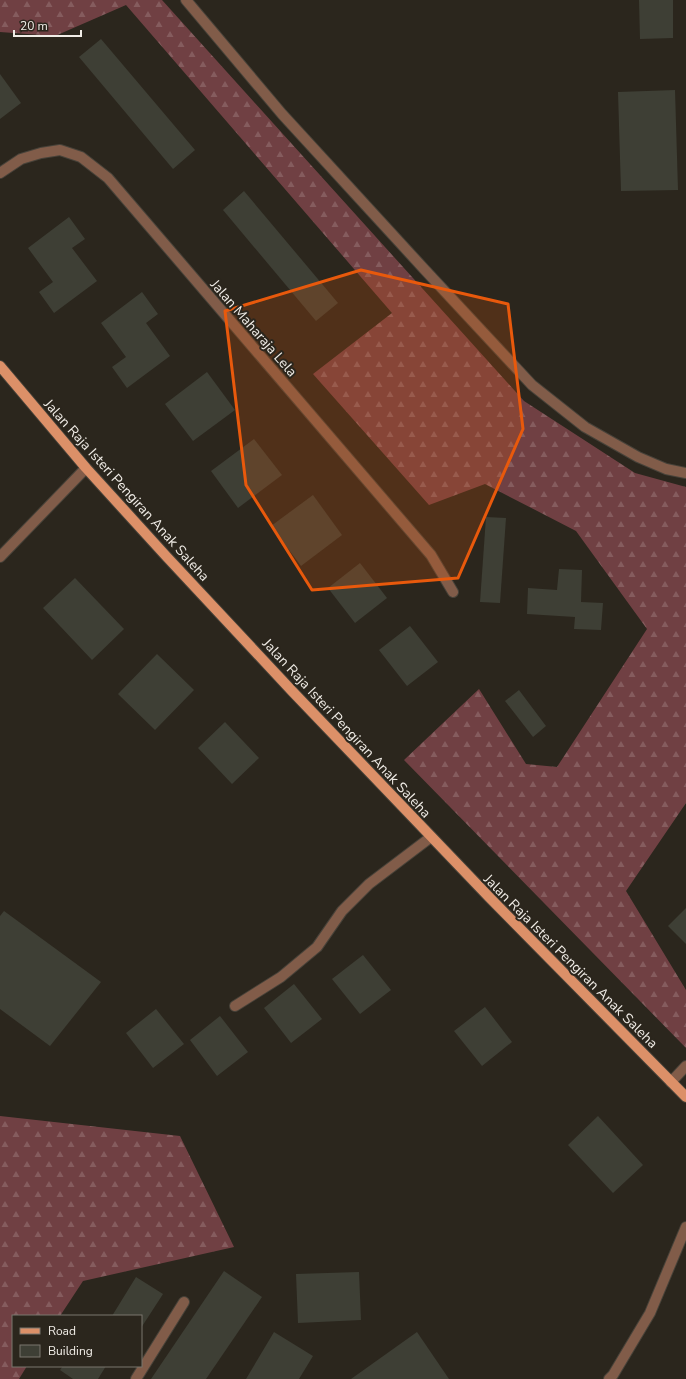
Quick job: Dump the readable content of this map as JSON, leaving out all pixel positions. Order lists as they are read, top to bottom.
{
  "streets": {
    "main road": ["Jalan Raja Isteri Pengiran Anak Saleha"],
    "street": ["Jalan Maharaja Lela"]
  },
  "legend": ["Road", "Building"],
  "scale_bar": "20 m"
}
